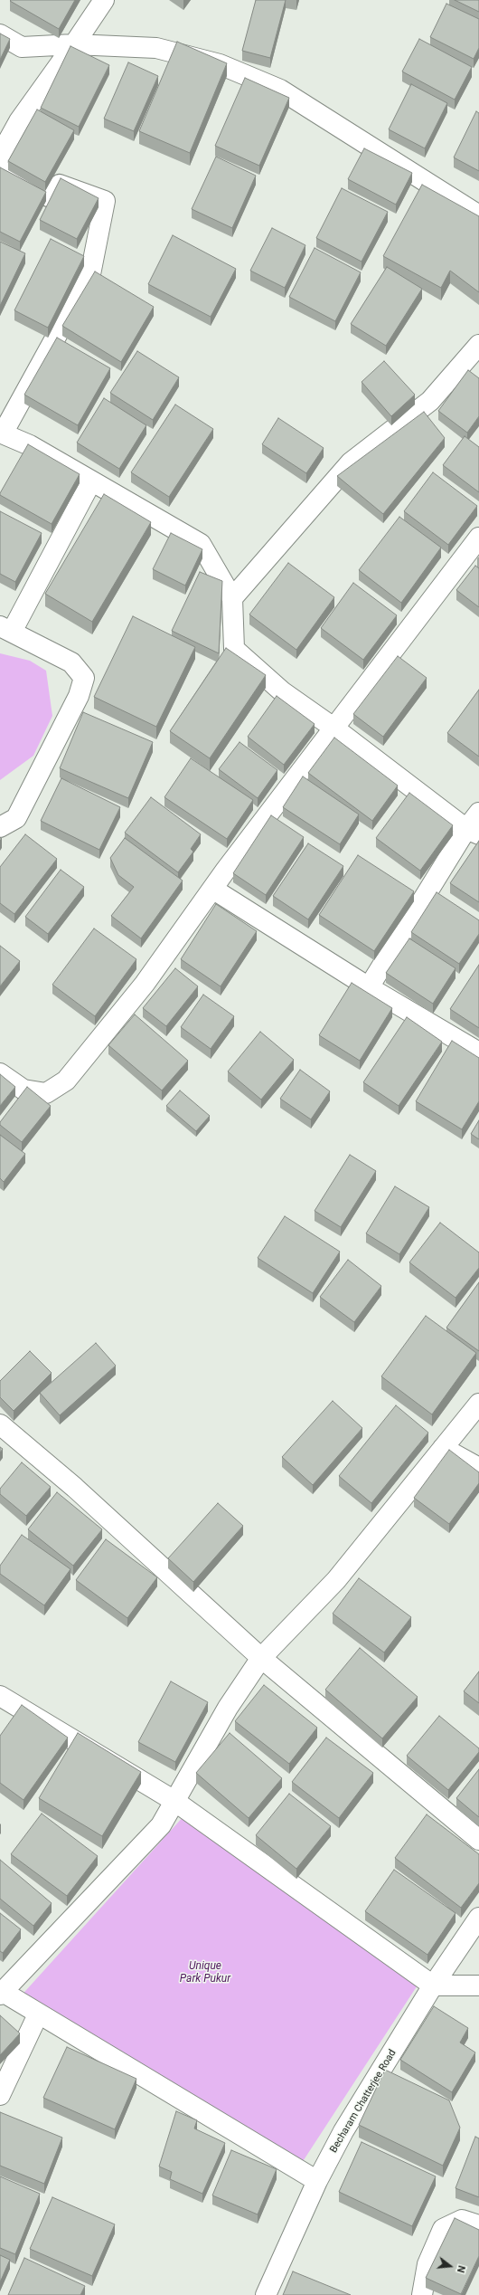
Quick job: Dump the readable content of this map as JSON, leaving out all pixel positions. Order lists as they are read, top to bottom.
{
  "streets": {
    "street": ["Becharam Chatterjee Road"]
  },
  "water": ["Unique Park Pukur"],
  "north": "right"
}
